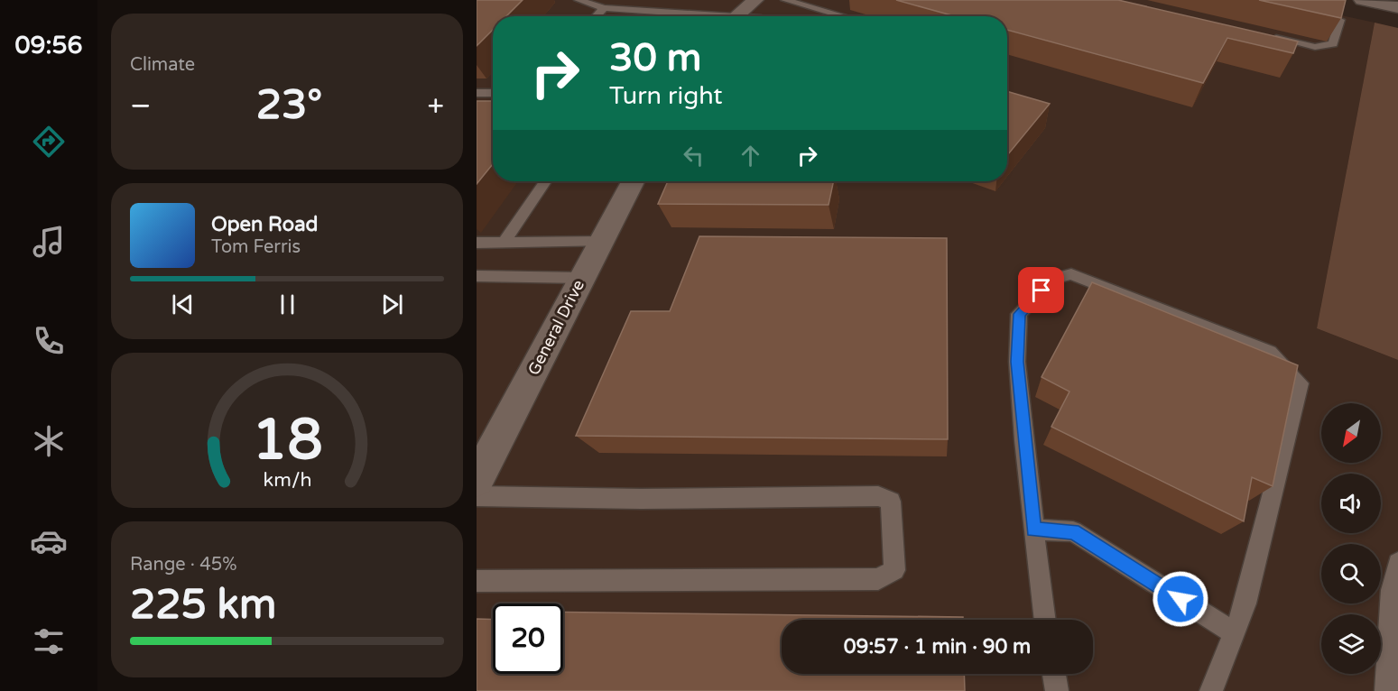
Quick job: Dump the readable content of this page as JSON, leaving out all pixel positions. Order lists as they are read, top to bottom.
{
  "streets": {
    "street": ["General Drive"]
  },
  "north": "bottom left",
  "page": {
    "tabs": "09:56",
    "tile": [
      "Climate",
      ["Range · 45%", "225 km"]
    ],
    "turn": ["30 m", "Turn right"],
    "heat": ["−", "23°", "+"],
    "song": ["Open Road", "Tom Ferris"],
    "limit": "20",
    "trip": "09:57 · 1 min · 90 m",
    "gauge": ["18", "km/h"]
  }
}
